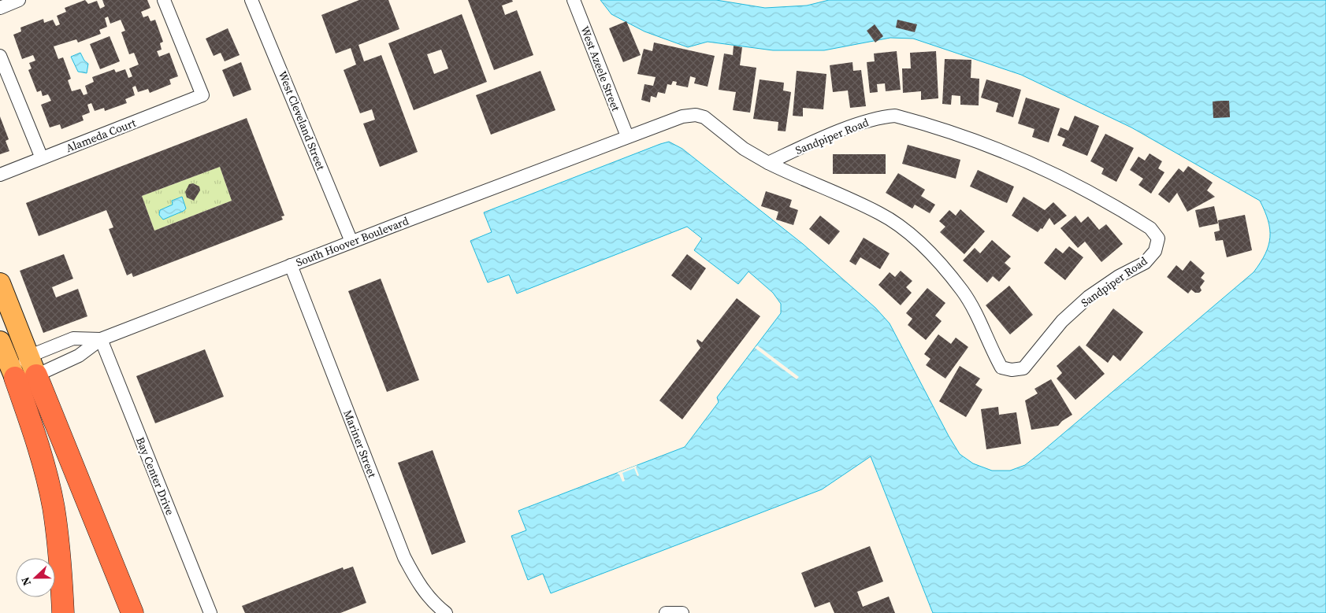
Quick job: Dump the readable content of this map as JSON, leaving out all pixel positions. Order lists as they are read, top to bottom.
{
  "streets": {
    "street": [
      "West Azeele Street",
      "West Cleveland Street",
      "Alameda Court",
      "Sandpiper Road",
      "South Hoover Boulevard",
      "Mariner Street",
      "Bay Center Drive"
    ]
  },
  "crossings": [
    ["West Azeele Street", "South Hoover Boulevard"],
    ["West Cleveland Street", "South Hoover Boulevard"],
    ["Sandpiper Road", "South Hoover Boulevard"],
    ["South Hoover Boulevard", "Mariner Street"],
    ["South Hoover Boulevard", "Bay Center Drive"]
  ],
  "north": "left"
}
